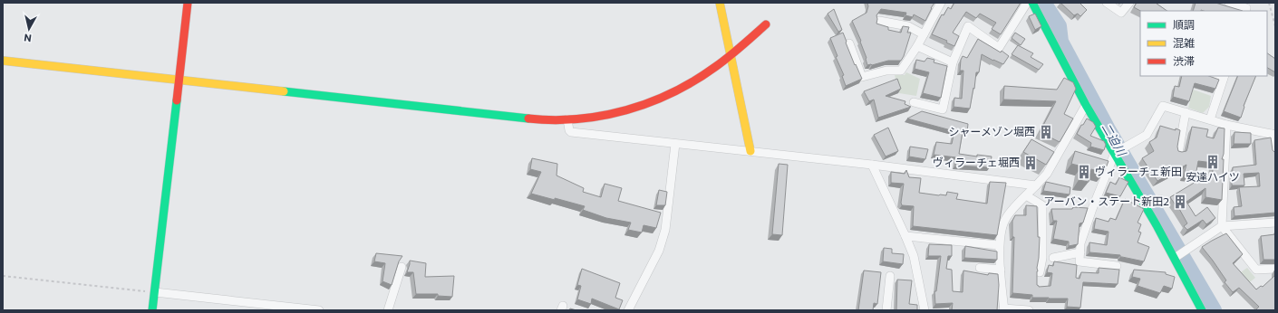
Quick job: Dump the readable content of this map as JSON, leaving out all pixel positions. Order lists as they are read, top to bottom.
{
  "water": ["二迫川"],
  "places": {
    "building": [
      "シャーメゾン堀西",
      "安達ハイツ",
      "ヴィラーチェ堀西",
      "ヴィラーチェ新田",
      "アーバン・ステート新田2"
    ]
  },
  "legend": ["順調", "混雑", "渋滞"],
  "north": "bottom"
}
